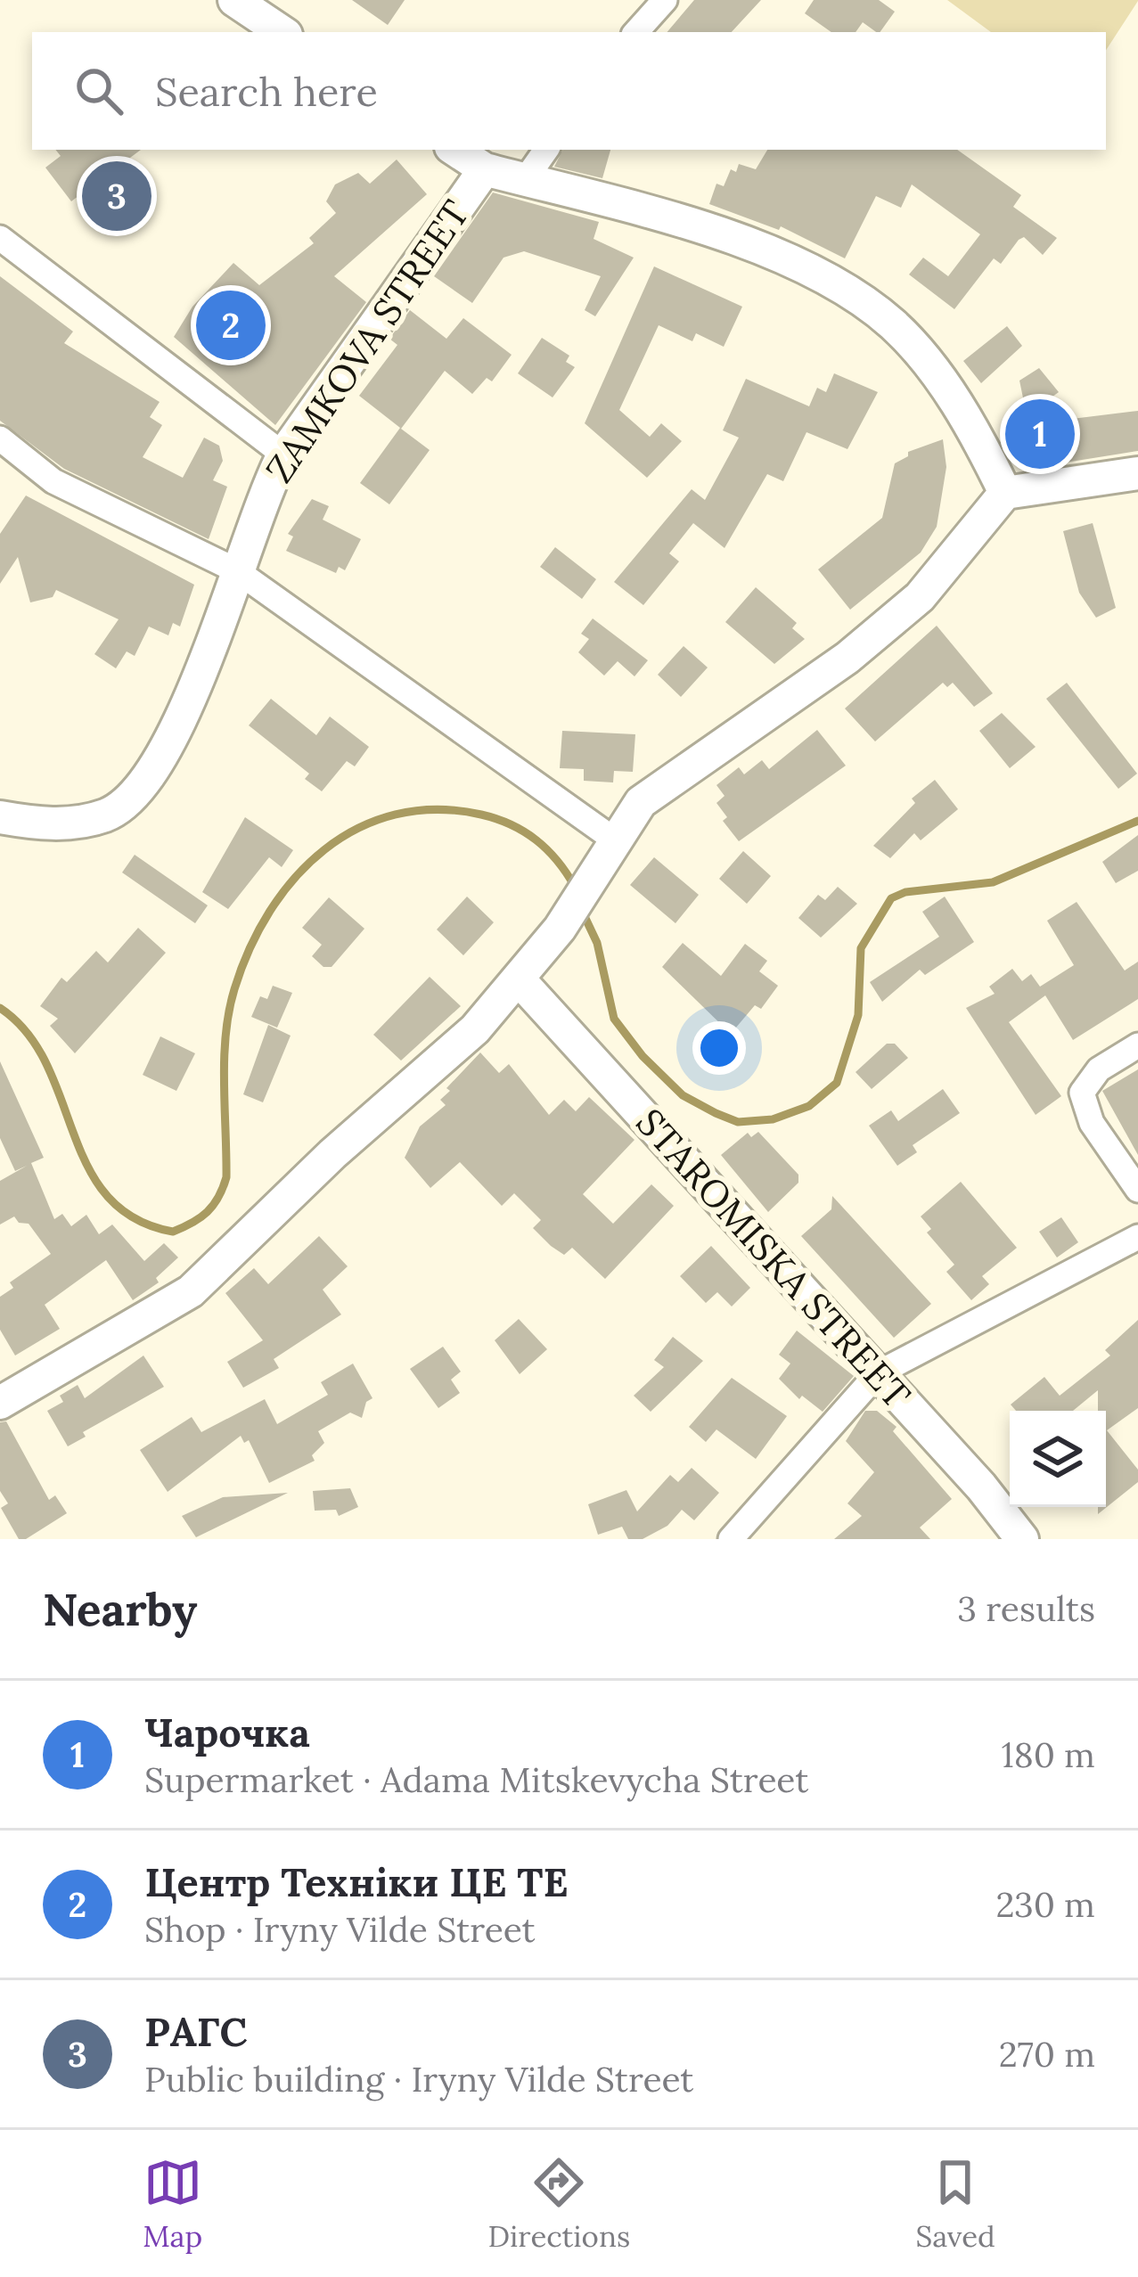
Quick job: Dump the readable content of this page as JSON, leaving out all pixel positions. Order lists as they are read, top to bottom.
{
  "streets": {
    "street": ["ZAMKOVA STREET", "STAROMISKA STREET"]
  },
  "page": {
    "search": "Search here",
    "pins": ["3", "2", "1"],
    "heading": ["Nearby", "3 results"],
    "list": [
      {
        "mark": "1",
        "name": "Чарочка",
        "note": "Supermarket · Adama Mitskevycha Street",
        "value": "180 m"
      },
      {
        "mark": "2",
        "name": "Центр Техніки ЦЕ ТЕ",
        "note": "Shop · Iryny Vilde Street",
        "value": "230 m"
      },
      {
        "mark": "3",
        "name": "РАГС",
        "note": "Public building · Iryny Vilde Street",
        "value": "270 m"
      }
    ],
    "nav": ["Map", "Directions", "Saved"]
  }
}
